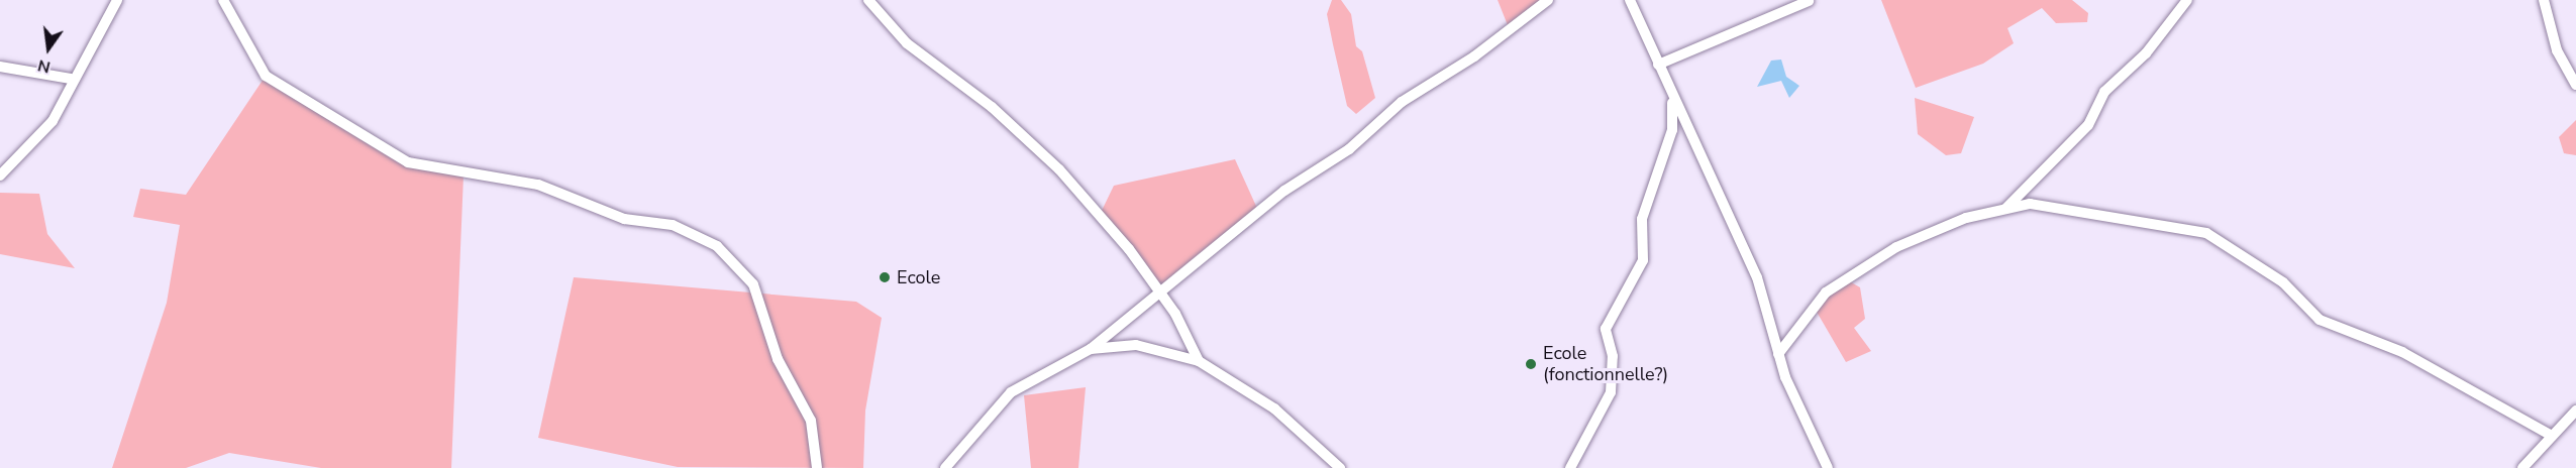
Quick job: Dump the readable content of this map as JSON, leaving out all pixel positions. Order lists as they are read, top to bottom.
{
  "places": ["Ecole", "Ecole (fonctionnelle?)"],
  "north": "bottom"
}
